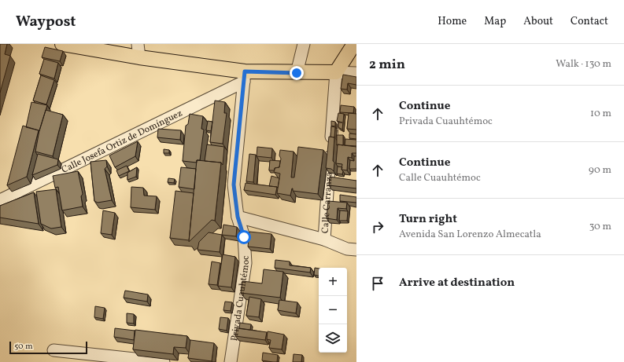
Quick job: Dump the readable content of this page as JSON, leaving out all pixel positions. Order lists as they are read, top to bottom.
{
  "streets": {
    "street": ["Calle Josefa Ortiz de Domínguez", "Calle Carranza", "Privada Cuauhtémoc"]
  },
  "crossings": [
    ["Calle Josefa Ortiz de Domínguez", "Privada Cuauhtémoc"],
    ["Calle Carranza", "Privada Cuauhtémoc"]
  ],
  "scale_bar": "50 m",
  "page": {
    "header": "Waypost",
    "nav": [
      "Home",
      "Map",
      "About",
      "Contact"
    ],
    "heading": ["2 min", "Walk · 130 m"],
    "list": [
      ["Continue", "Privada Cuauhtémoc", "10 m"],
      ["Continue", "Calle Cuauhtémoc", "90 m"],
      ["Turn right", "Avenida San Lorenzo Almecatla", "30 m"],
      "Arrive at destination"
    ],
    "map_buttons": ["+", "−"],
    "scale": "50 m"
  }
}
